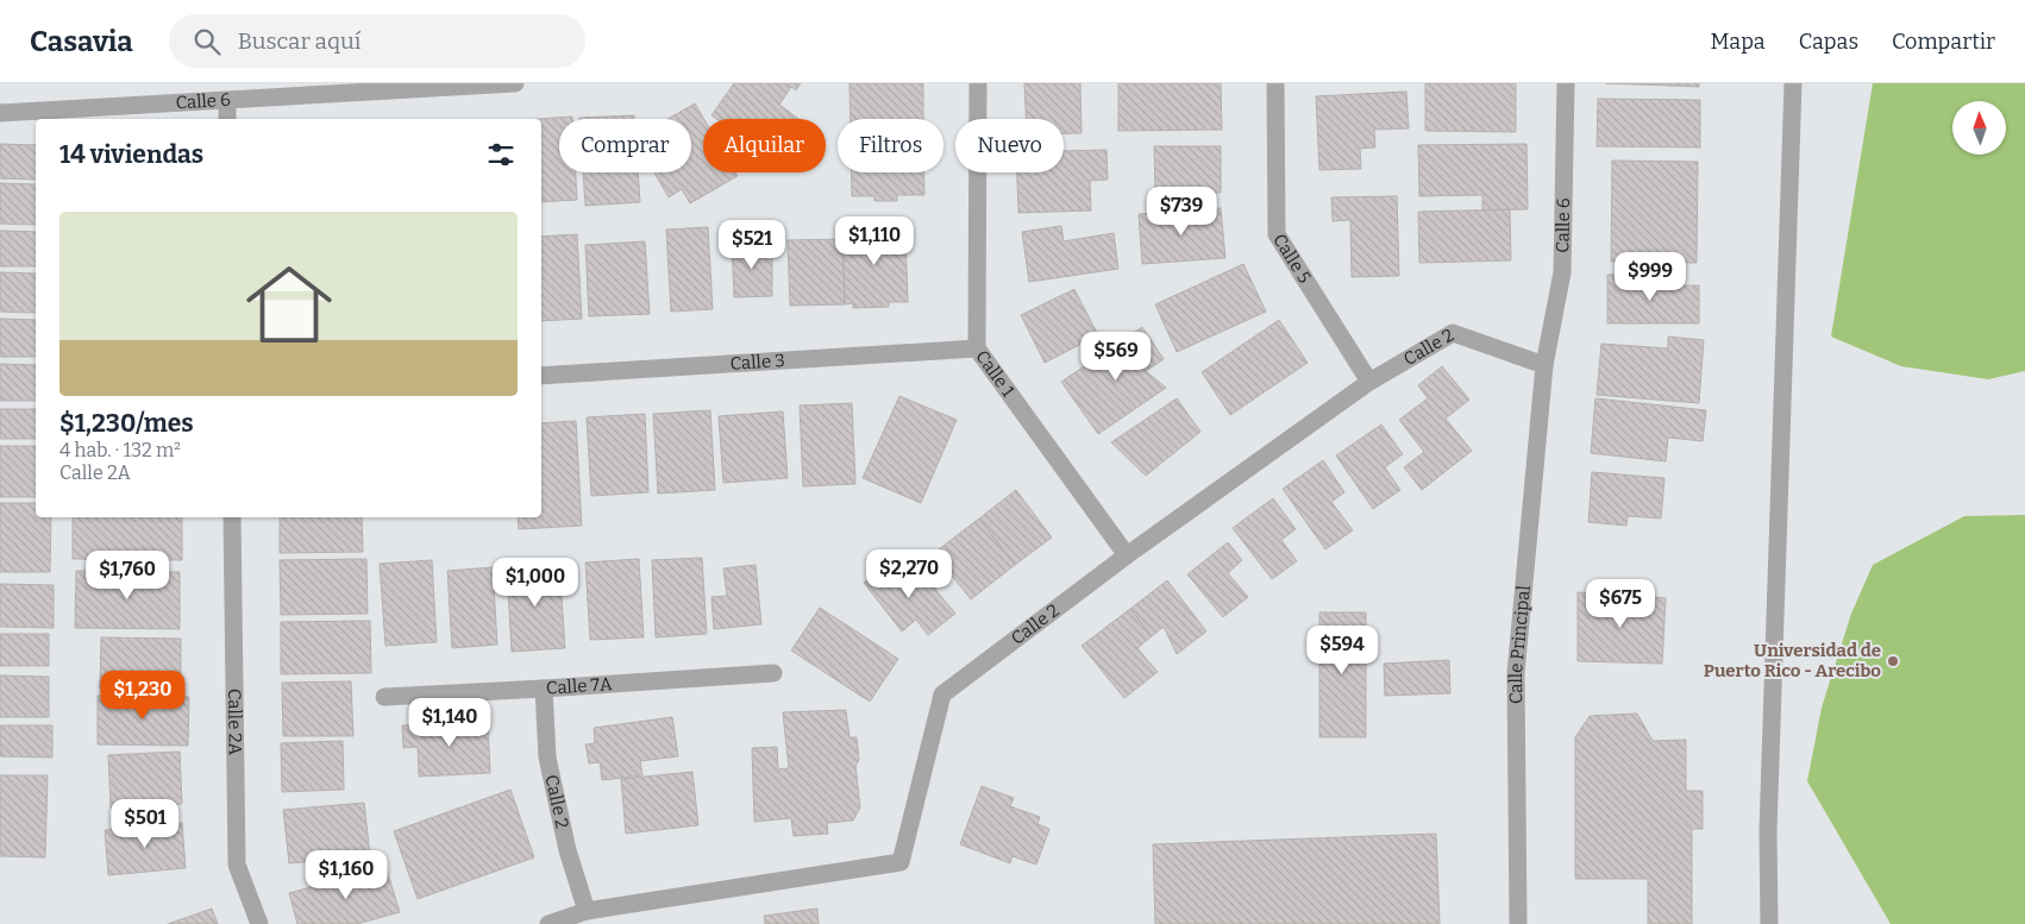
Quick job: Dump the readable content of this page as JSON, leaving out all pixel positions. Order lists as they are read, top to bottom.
{
  "streets": {
    "street": [
      "Calle 6",
      "Calle 5",
      "Calle 2",
      "Calle 3",
      "Calle 1",
      "Calle Principal",
      "Calle 7A",
      "Calle 2A"
    ]
  },
  "crossings": [
    ["Calle 6", "Calle 2"],
    ["Calle 6", "Calle Principal"],
    ["Calle 5", "Calle 2"],
    ["Calle 2", "Calle 1"],
    ["Calle 2", "Calle Principal"],
    ["Calle 2", "Calle 7A"],
    ["Calle 3", "Calle 1"]
  ],
  "places": ["Universidad de Puerto Rico - Arecibo"],
  "north": "top",
  "page": {
    "header": "Casavia",
    "search": "Buscar aquí",
    "nav": ["Mapa", "Capas", "Compartir"],
    "chip": [
      "Comprar",
      "Alquilar",
      "Filtros",
      "Nuevo"
    ],
    "heading": "14 viviendas",
    "price": [
      "$739",
      "$1,110",
      "$521",
      "$999",
      "$569",
      "$2,270",
      "$1,760",
      "$1,000",
      "$675",
      "$594",
      "$1,230",
      "$1,140",
      "$501",
      "$1,160"
    ],
    "list": [
      {
        "name": "$1,230/mes",
        "note": "4 hab. · 132 m² · Calle 2A"
      }
    ]
  }
}
